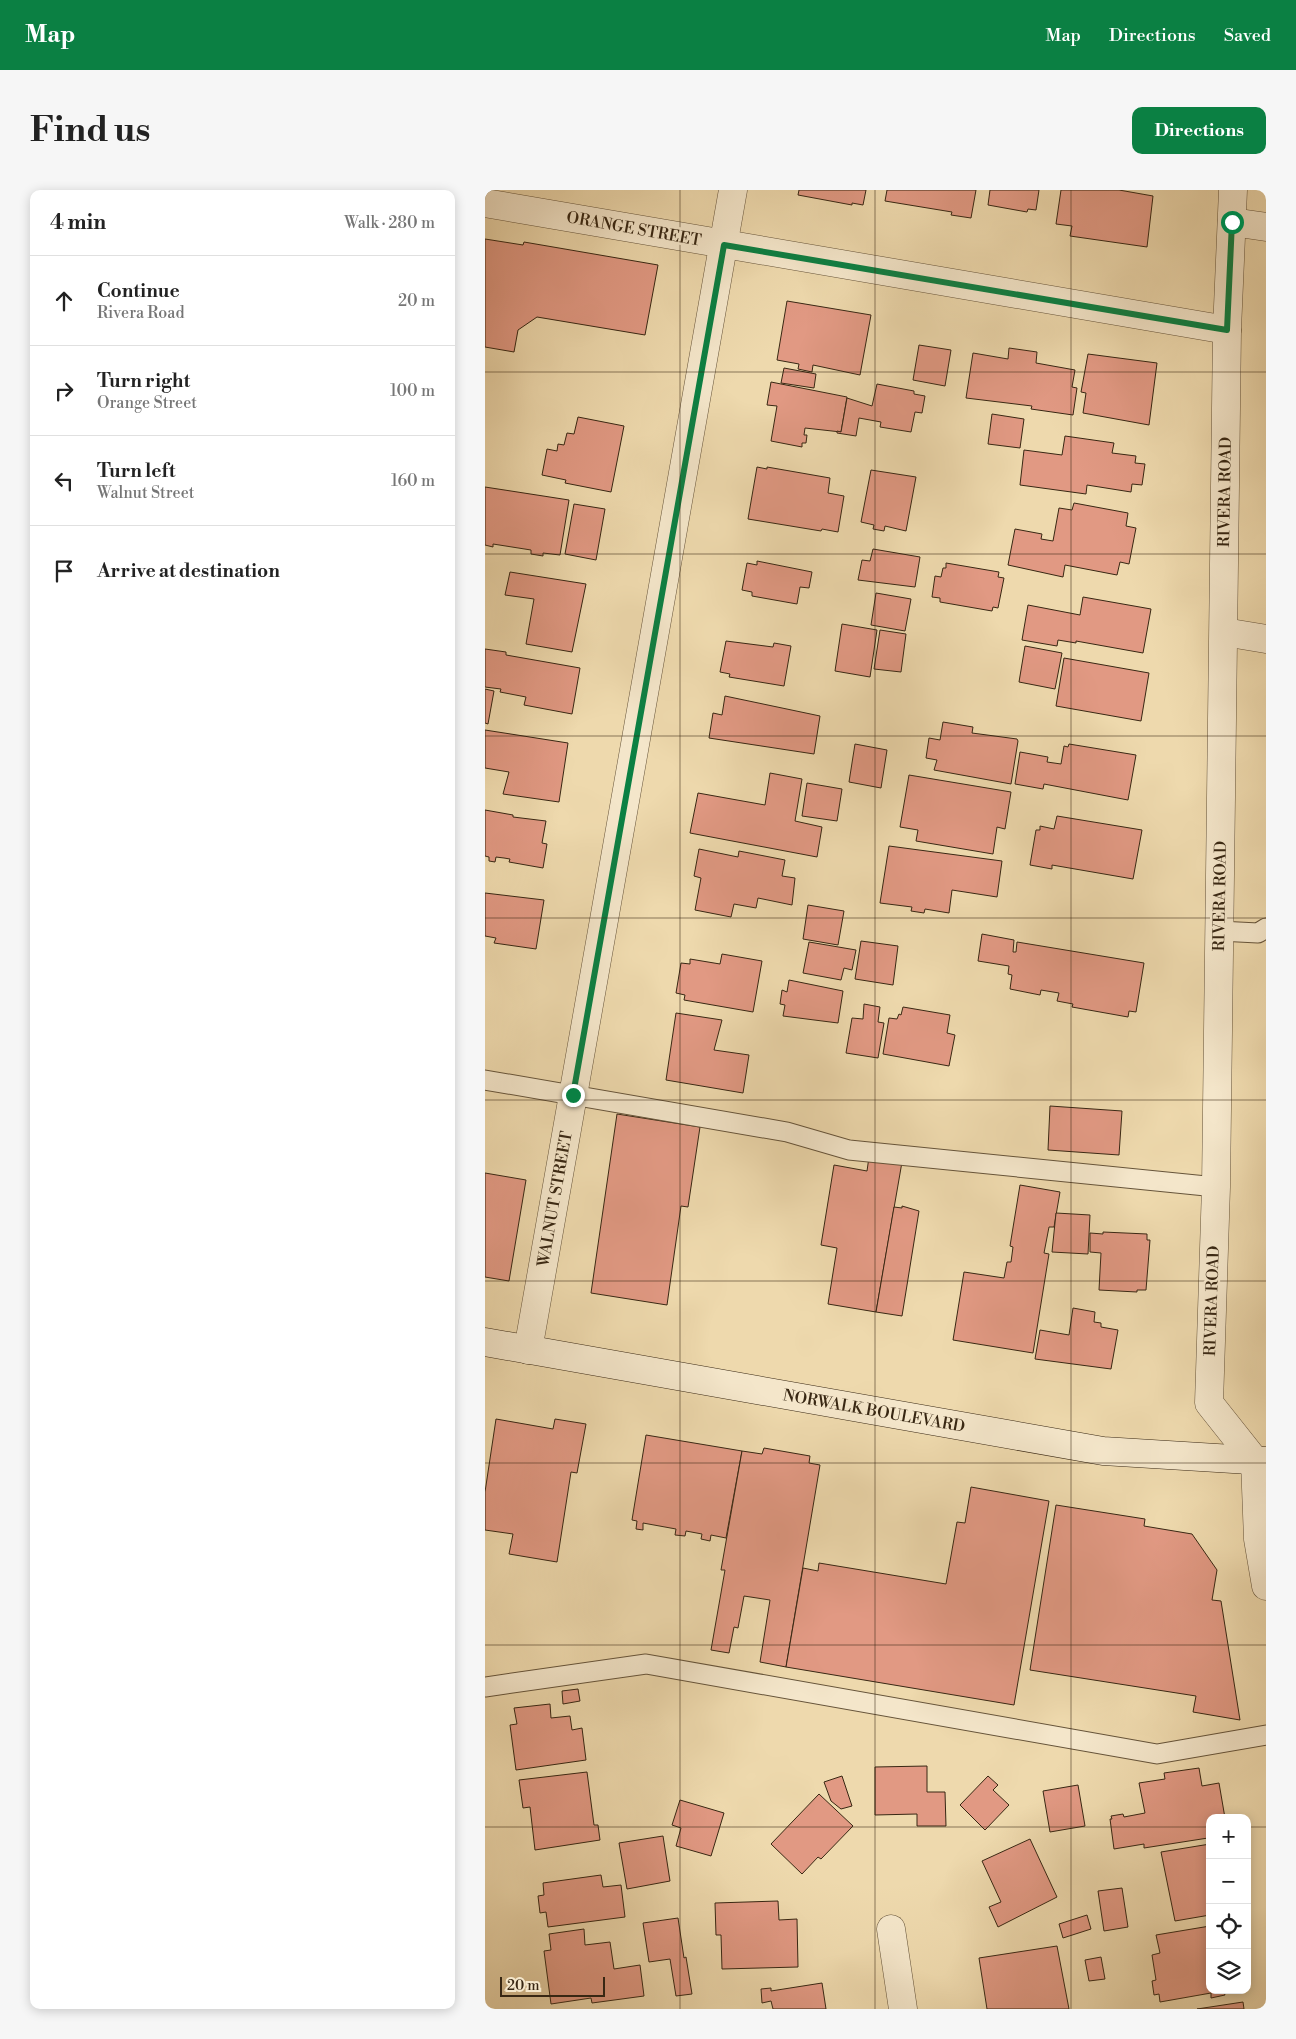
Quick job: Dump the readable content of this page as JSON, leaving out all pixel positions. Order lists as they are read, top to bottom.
{
  "streets": {
    "street": [
      "ORANGE STREET",
      "RIVERA ROAD",
      "WALNUT STREET",
      "NORWALK BOULEVARD"
    ]
  },
  "crossings": [
    ["ORANGE STREET", "RIVERA ROAD"],
    ["ORANGE STREET", "WALNUT STREET"],
    ["RIVERA ROAD", "NORWALK BOULEVARD"],
    ["WALNUT STREET", "NORWALK BOULEVARD"]
  ],
  "scale_bar": "20 m",
  "page": {
    "header": "Map",
    "nav": ["Map", "Directions", "Saved"],
    "buttons": "Directions",
    "title": "Find us",
    "heading": ["4 min", "Walk · 280 m"],
    "list": [
      ["Continue", "Rivera Road", "20 m"],
      ["Turn right", "Orange Street", "100 m"],
      ["Turn left", "Walnut Street", "160 m"],
      "Arrive at destination"
    ],
    "map_buttons": ["+", "−"],
    "scale": "20 m"
  }
}
